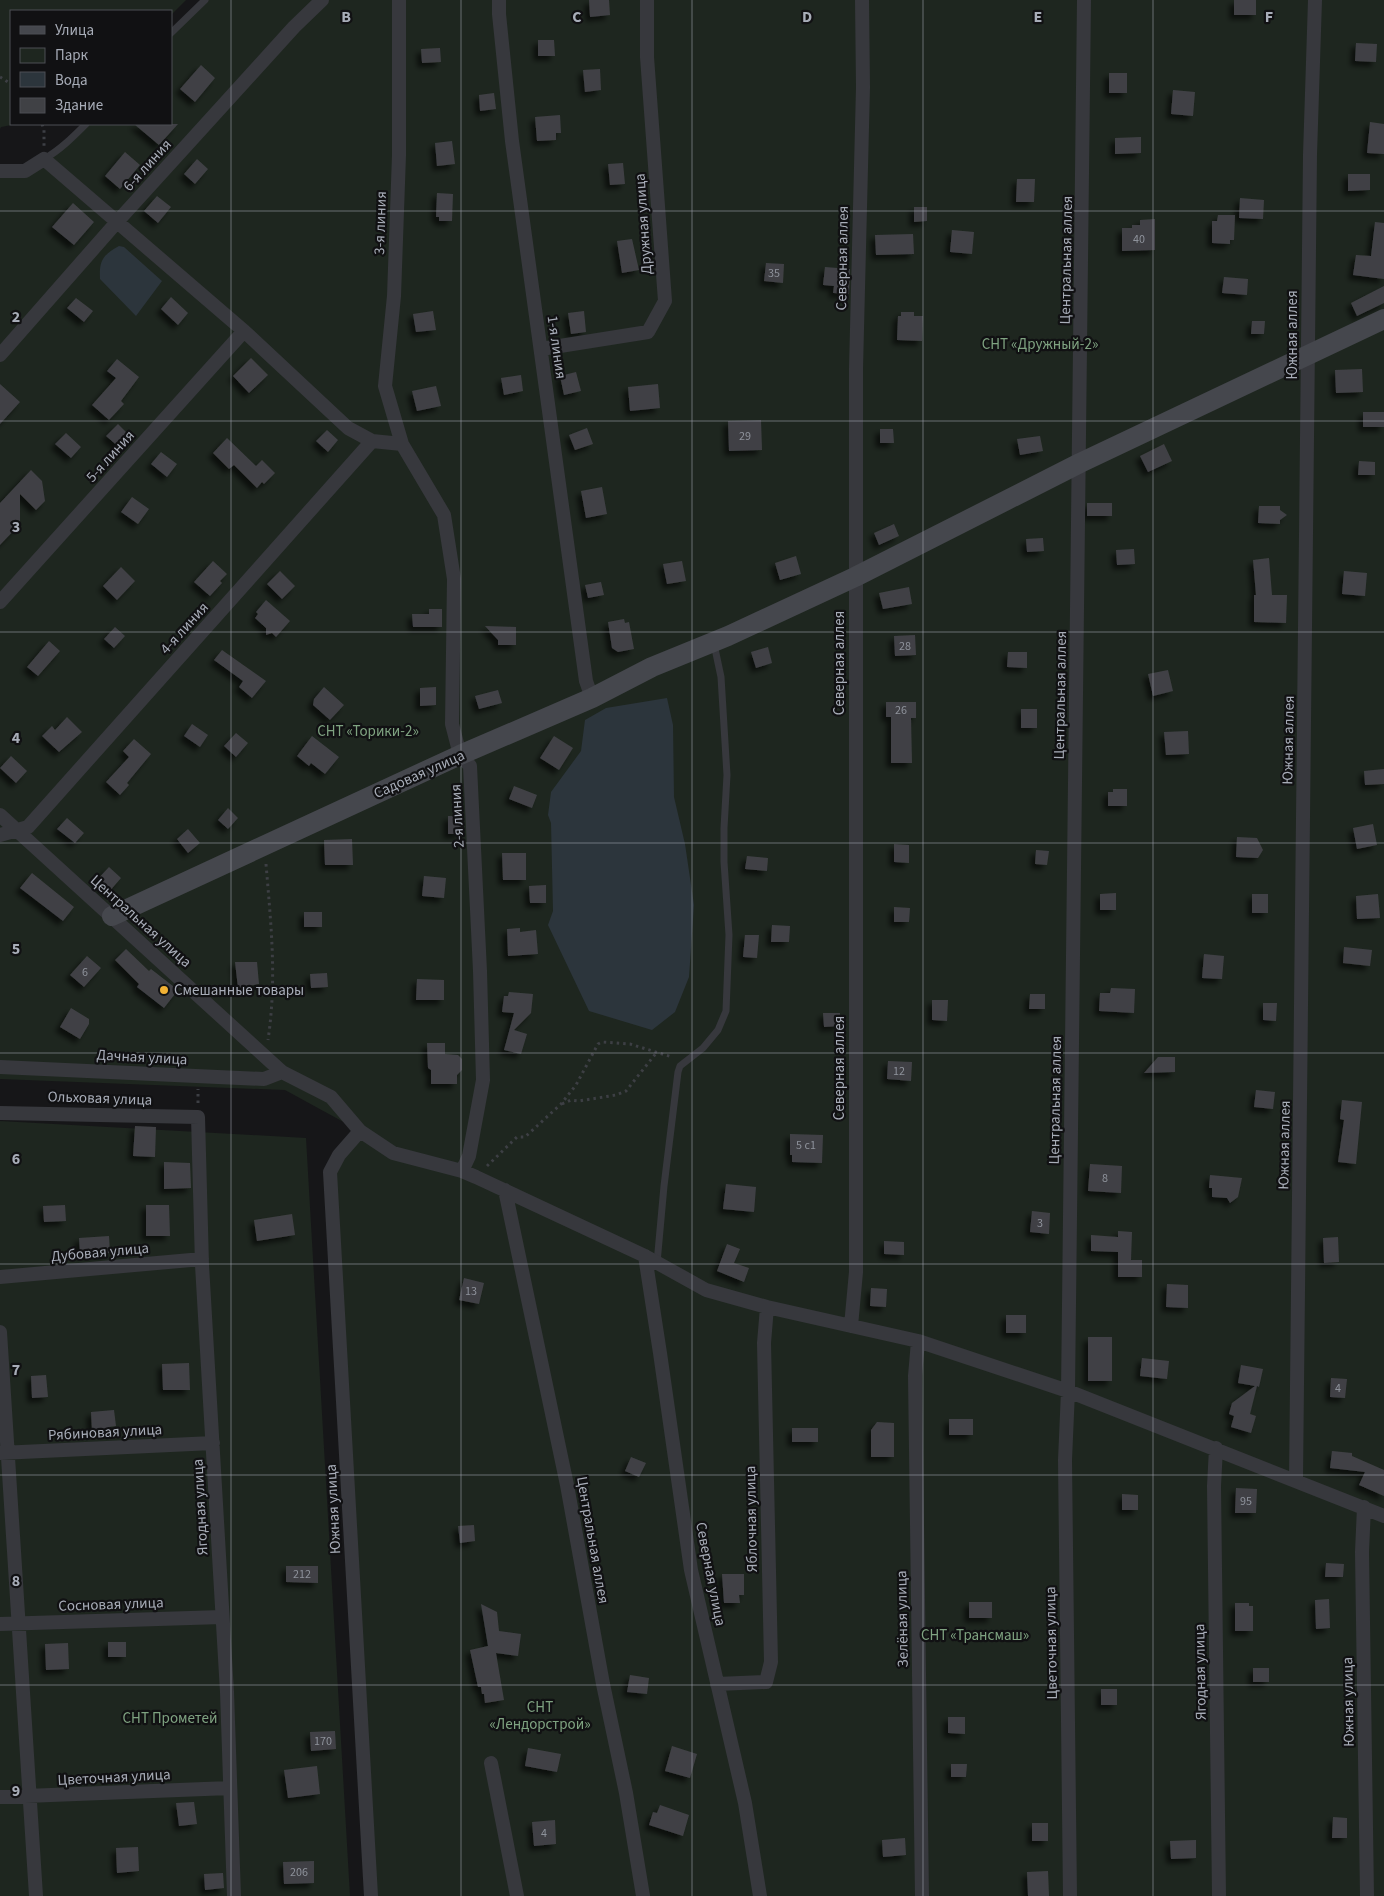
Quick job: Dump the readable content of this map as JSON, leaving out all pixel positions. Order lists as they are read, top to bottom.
{
  "streets": {
    "street": [
      "6-я линия",
      "3-я линия",
      "Дружная улица",
      "Северная аллея",
      "Центральная аллея",
      "Южная аллея",
      "1-я линия",
      "5-я линия",
      "4-я линия",
      "Садовая улица",
      "2-я линия",
      "Центральная улица",
      "Дачная улица",
      "Ольховая улица",
      "Дубовая улица",
      "Рябиновая улица",
      "Ягодная улица",
      "Южная улица",
      "Яблочная улица",
      "Северная улица",
      "Сосновая улица",
      "Зелёная улица",
      "Цветочная улица"
    ]
  },
  "crossings": [
    ["3-я линия", "2-я линия"],
    ["Дружная улица", "1-я линия"],
    ["Северная аллея", "Садовая улица"],
    ["Северная аллея", "Центральная улица"],
    ["Центральная аллея", "Садовая улица"],
    ["Центральная аллея", "Центральная улица"],
    ["Центральная аллея", "Цветочная улица"],
    ["Южная аллея", "Садовая улица"],
    ["Южная аллея", "Центральная улица"],
    ["1-я линия", "Садовая улица"],
    ["4-я линия", "Центральная улица"],
    ["Садовая улица", "2-я линия"],
    ["Садовая улица", "Центральная улица"],
    ["2-я линия", "Центральная улица"],
    ["Центральная улица", "Дачная улица"],
    ["Центральная улица", "Ягодная улица"],
    ["Центральная улица", "Южная улица"],
    ["Центральная улица", "Яблочная улица"],
    ["Центральная улица", "Северная улица"],
    ["Центральная улица", "Зелёная улица"],
    ["Центральная улица", "Цветочная улица"],
    ["Ольховая улица", "Ягодная улица"],
    ["Дубовая улица", "Ягодная улица"],
    ["Рябиновая улица", "Ягодная улица"],
    ["Ягодная улица", "Сосновая улица"],
    ["Ягодная улица", "Цветочная улица"],
    ["Яблочная улица", "Северная улица"]
  ],
  "parks": [
    "СНТ «Дружный-2»",
    "СНТ «Торики-2»",
    "СНТ «Трансмаш»",
    "СНТ «Лендорстрой»",
    "СНТ Прометей"
  ],
  "places": ["Смешанные товары"],
  "house_numbers": [
    "40",
    "35",
    "29",
    "28",
    "26",
    "6",
    "12",
    "5 с1",
    "8",
    "3",
    "13",
    "4",
    "95",
    "212",
    "170",
    "4",
    "206"
  ],
  "legend": [
    "Улица",
    "Парк",
    "Вода",
    "Здание"
  ],
  "grid": {
    "columns": [
      "B",
      "C",
      "D",
      "E",
      "F"
    ],
    "rows": [
      "2",
      "3",
      "4",
      "5",
      "6",
      "7",
      "8",
      "9"
    ]
  }
}
